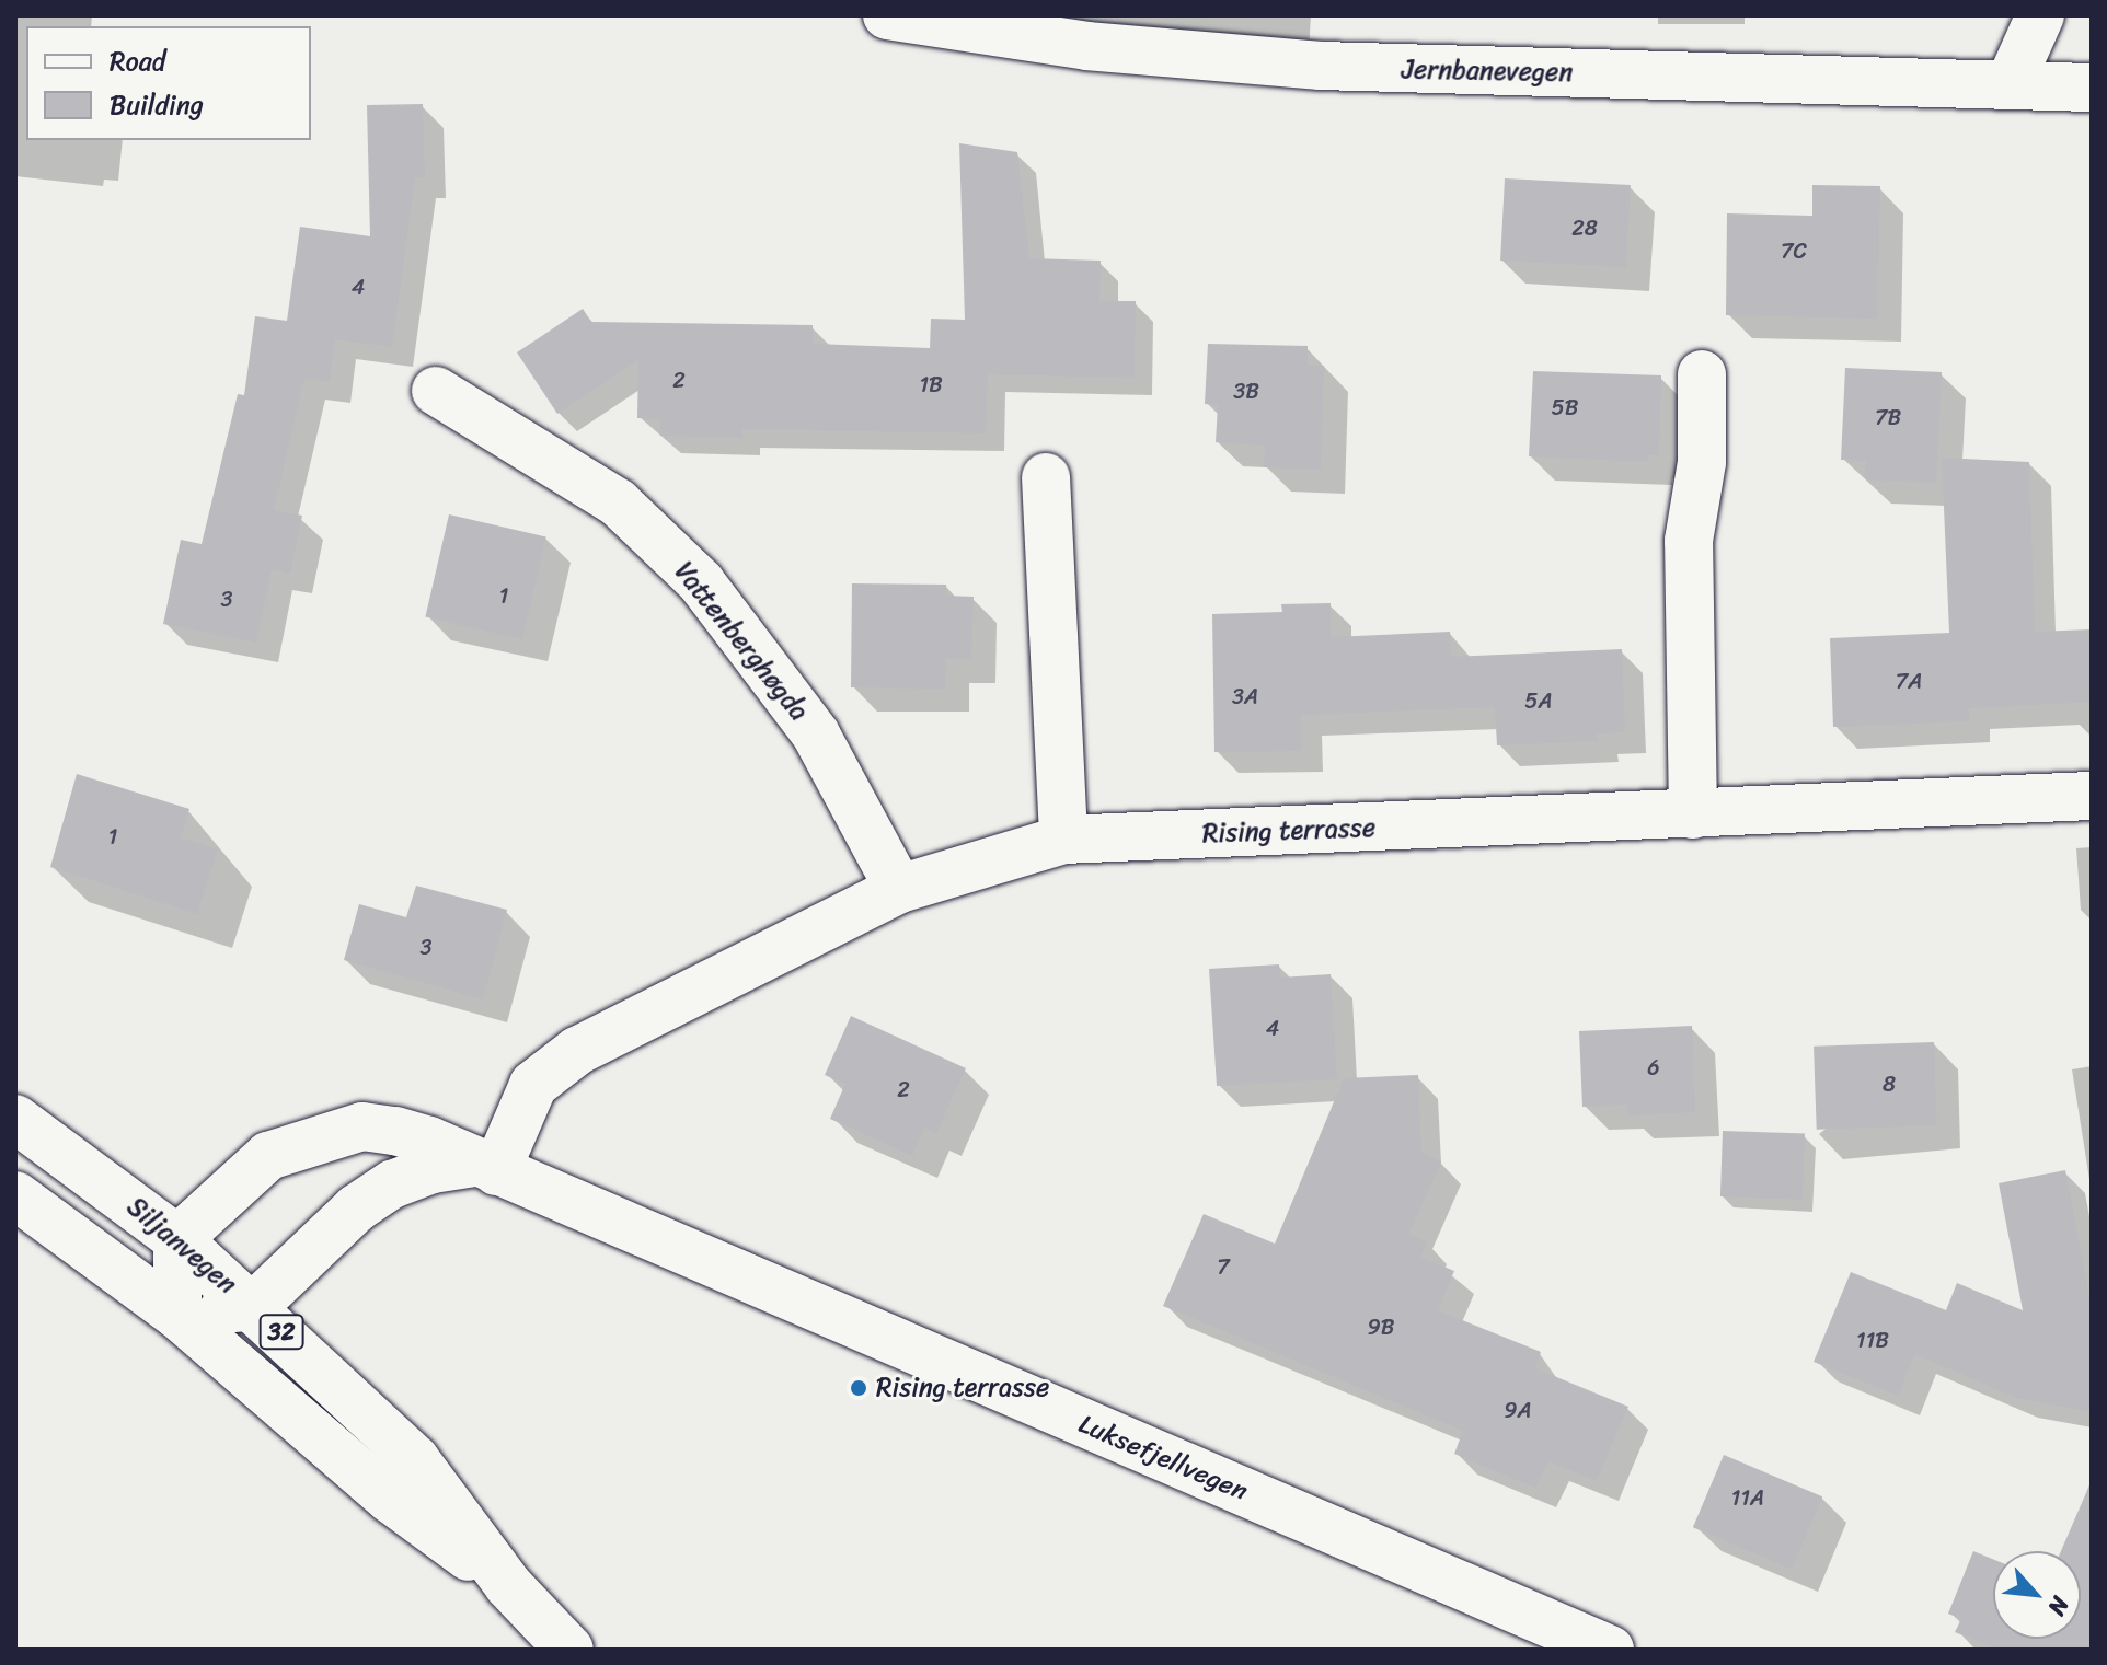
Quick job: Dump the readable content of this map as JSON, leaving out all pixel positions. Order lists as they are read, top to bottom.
{
  "streets": {
    "street": [
      "Jernbanevegen",
      "Vattenberghøgda",
      "Rising terrasse",
      "Siljanvegen",
      "32",
      "Luksefjellvegen"
    ]
  },
  "crossings": [
    ["Vattenberghøgda", "Rising terrasse"],
    ["Rising terrasse", "Luksefjellvegen"],
    ["Siljanvegen", "Luksefjellvegen"]
  ],
  "places": ["Rising terrasse"],
  "house_numbers": [
    "28",
    "7C",
    "4",
    "2",
    "1B",
    "3B",
    "5B",
    "7B",
    "1",
    "3",
    "7A",
    "3A",
    "5A",
    "1",
    "3",
    "4",
    "6",
    "8",
    "2",
    "7",
    "9B",
    "11B",
    "9A",
    "11A"
  ],
  "legend": ["Road", "Building"],
  "north": "bottom right"
}
